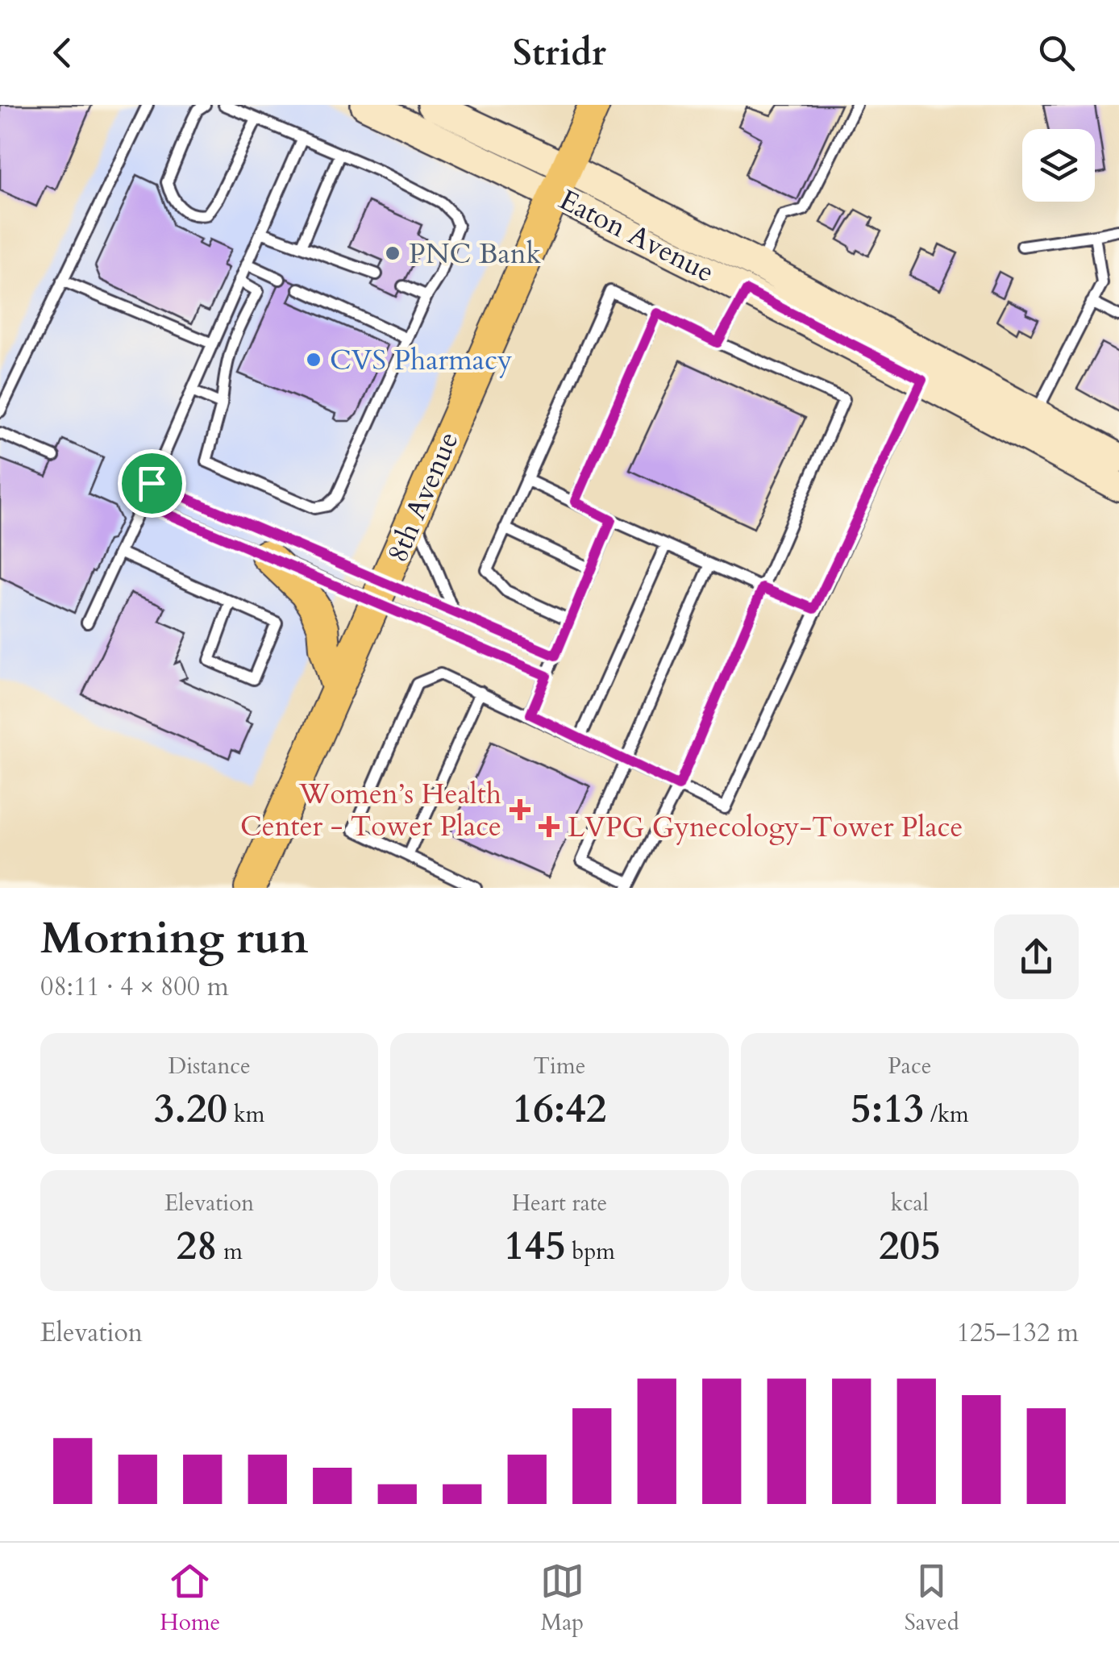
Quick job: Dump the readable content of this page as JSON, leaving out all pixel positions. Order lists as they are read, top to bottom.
{
  "streets": {
    "main road": ["8th Avenue"],
    "street": ["Eaton Avenue"]
  },
  "crossings": [
    ["Eaton Avenue", "8th Avenue"]
  ],
  "places": {
    "other": ["PNC Bank", "CVS Pharmacy"],
    "health": ["Women’s Health Center - Tower Place", "LVPG Gynecology-Tower Place"]
  },
  "page": {
    "header": "Stridr",
    "heading": ["Morning run", "08:11 · 4 × 800 m"],
    "stats": [
      ["Distance", "3.20 km"],
      ["Time", "16:42"],
      ["Pace", "5:13 /km"],
      ["Elevation", "28 m"],
      ["Heart rate", "145 bpm"],
      ["kcal", "205"]
    ],
    "chart": ["Elevation", "125–132 m"],
    "tabs": ["Home", "Map", "Saved"]
  }
}
